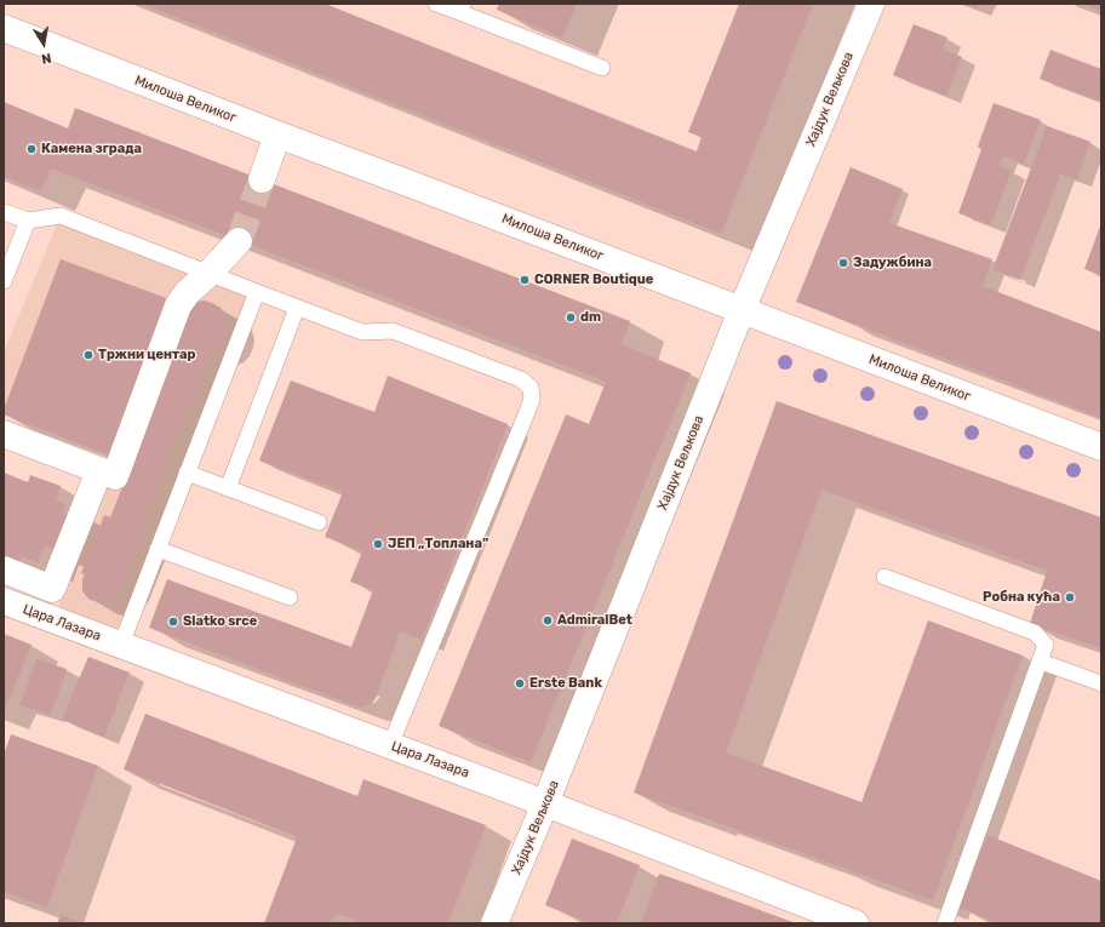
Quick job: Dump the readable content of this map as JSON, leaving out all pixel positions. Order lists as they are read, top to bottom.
{
  "streets": {
    "street": ["Милоша Великог", "Хајдук Вељкова", "Цара Лазара"]
  },
  "crossings": [
    ["Милоша Великог", "Хајдук Вељкова"],
    ["Хајдук Вељкова", "Цара Лазара"]
  ],
  "places": [
    "Камена зграда",
    "Задужбина",
    "CORNER Boutique",
    "dm",
    "Тржни центар",
    "ЈЕП „Топлана”",
    "Робна кућа",
    "AdmiralBet",
    "Slatko srce",
    "Erste Bank"
  ],
  "north": "bottom"
}
